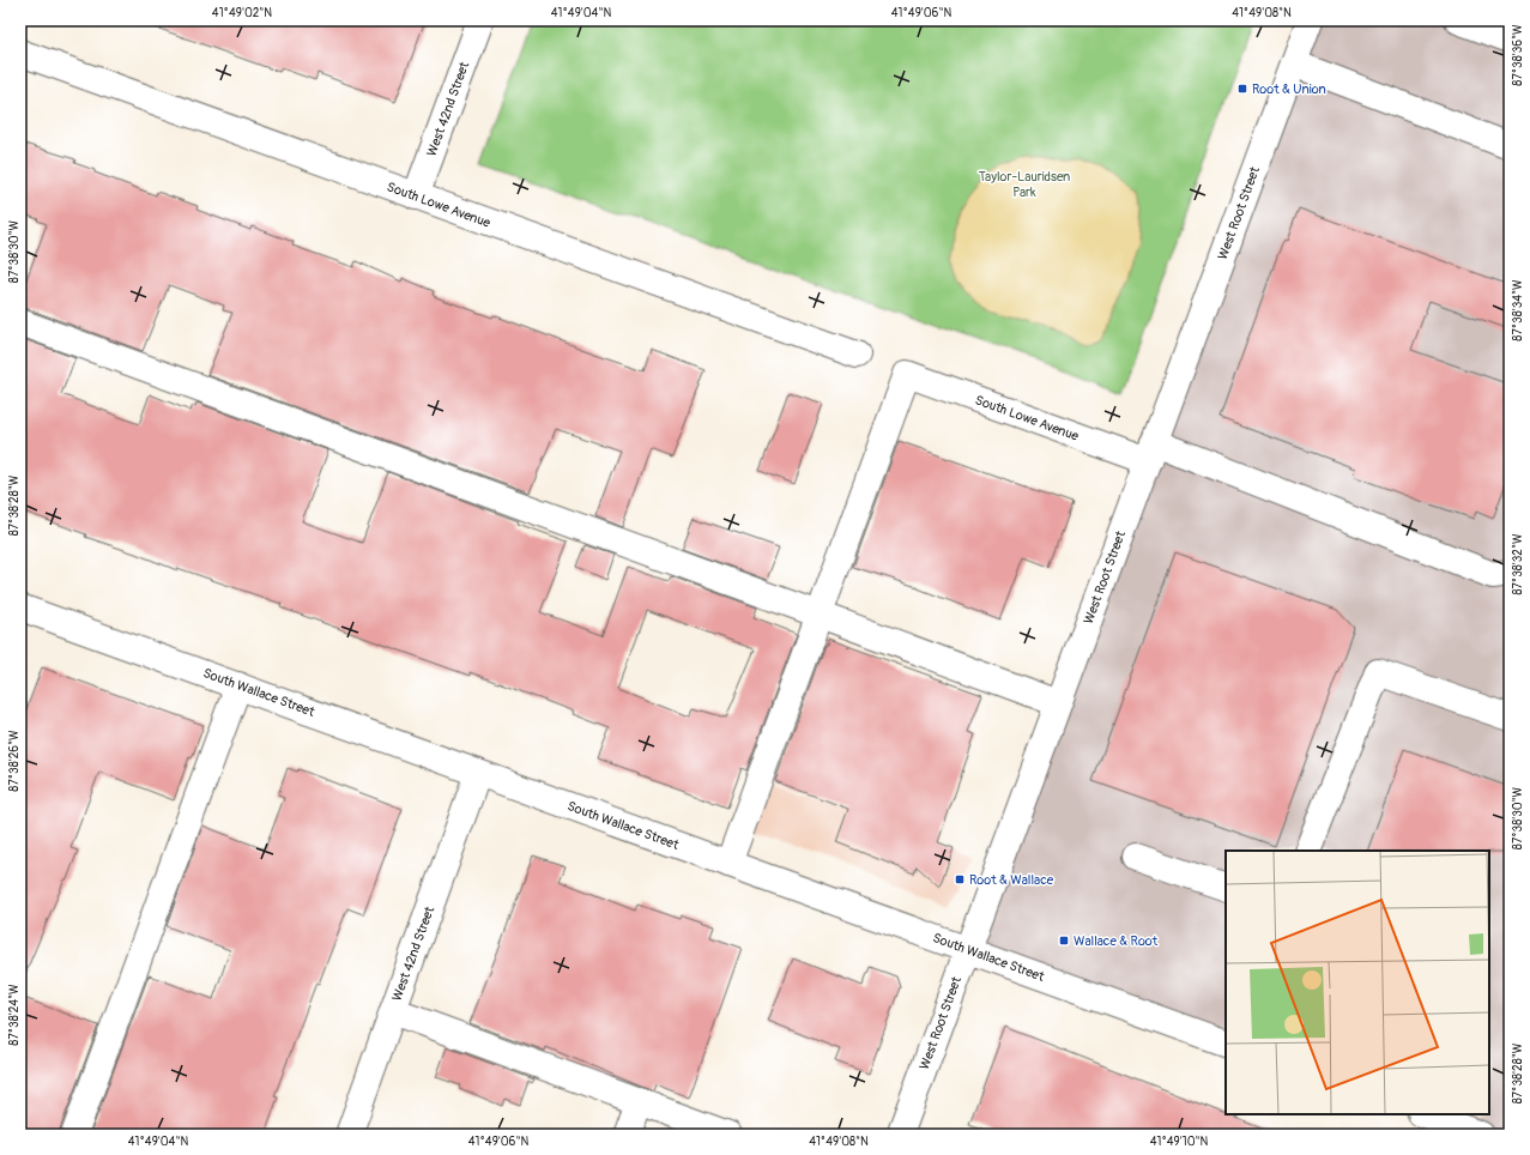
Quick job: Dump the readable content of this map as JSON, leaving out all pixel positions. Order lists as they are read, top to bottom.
{
  "streets": {
    "street": [
      "West 42nd Street",
      "South Lowe Avenue",
      "West Root Street",
      "South Wallace Street"
    ]
  },
  "crossings": [
    ["West 42nd Street", "South Lowe Avenue"],
    ["West 42nd Street", "South Wallace Street"],
    ["South Lowe Avenue", "West Root Street"],
    ["West Root Street", "South Wallace Street"]
  ],
  "parks": ["Taylor-Lauridsen Park"],
  "places": {
    "transit": ["Root & Union", "Root & Wallace", "Wallace & Root"]
  },
  "coordinates": [
    "41°49'02\"N",
    "41°49'04\"N",
    "41°49'06\"N",
    "41°49'08\"N",
    "87°38'36\"W",
    "87°38'30\"W",
    "87°38'34\"W",
    "87°38'28\"W",
    "87°38'32\"W",
    "87°38'26\"W",
    "87°38'24\"W",
    "41°49'10\"N"
  ]
}
